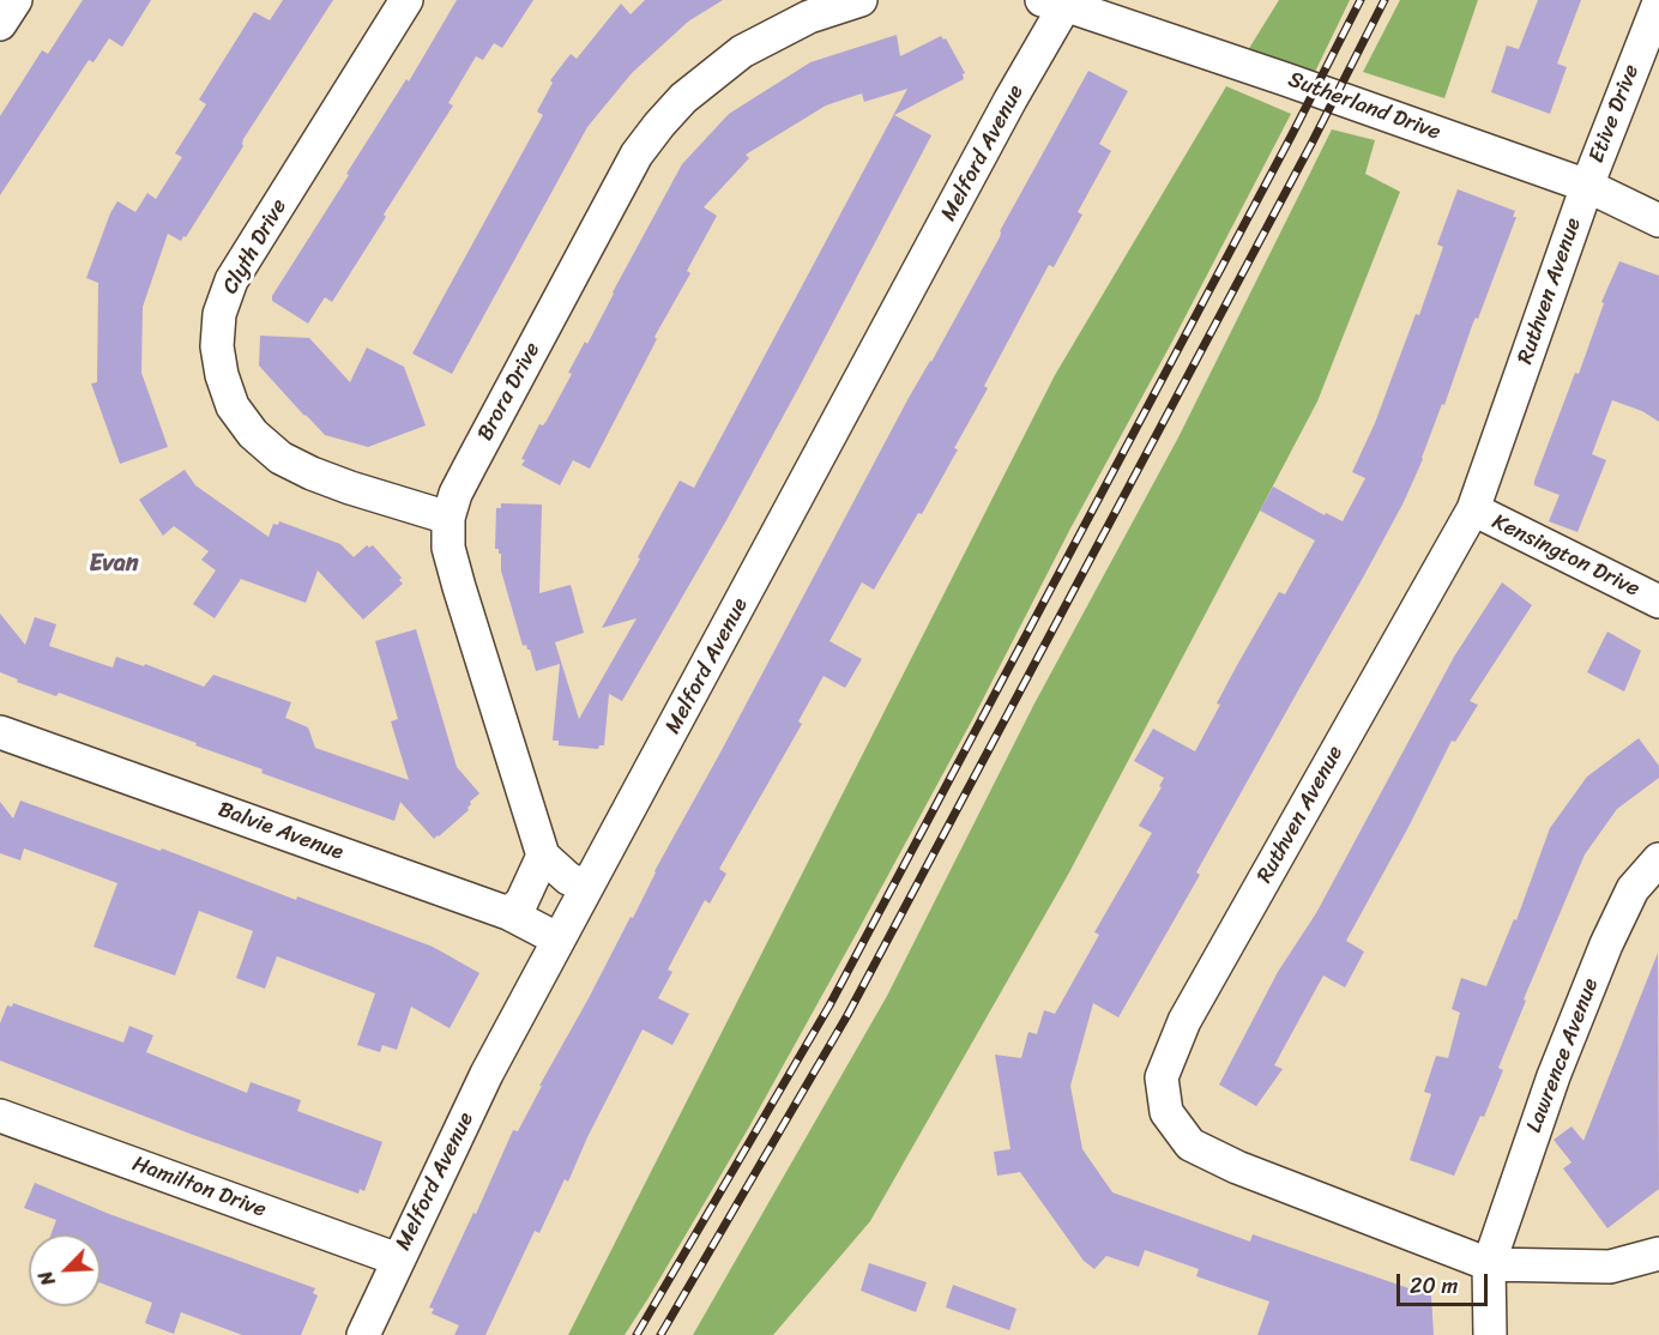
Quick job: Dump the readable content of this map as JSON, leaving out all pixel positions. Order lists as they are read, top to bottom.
{
  "streets": {
    "street": [
      "Sutherland Drive",
      "Etive Drive",
      "Melford Avenue",
      "Clyth Drive",
      "Ruthven Avenue",
      "Brora Drive",
      "Kensington Drive",
      "Balvie Avenue",
      "Lawrence Avenue",
      "Hamilton Drive"
    ]
  },
  "crossings": [
    ["Sutherland Drive", "Etive Drive"],
    ["Sutherland Drive", "Melford Avenue"],
    ["Sutherland Drive", "Ruthven Avenue"],
    ["Etive Drive", "Ruthven Avenue"],
    ["Melford Avenue", "Balvie Avenue"],
    ["Melford Avenue", "Hamilton Drive"],
    ["Clyth Drive", "Brora Drive"],
    ["Ruthven Avenue", "Kensington Drive"],
    ["Ruthven Avenue", "Lawrence Avenue"]
  ],
  "districts": ["Evan"],
  "scale_bar": "20 m",
  "north": "bottom left"
}
